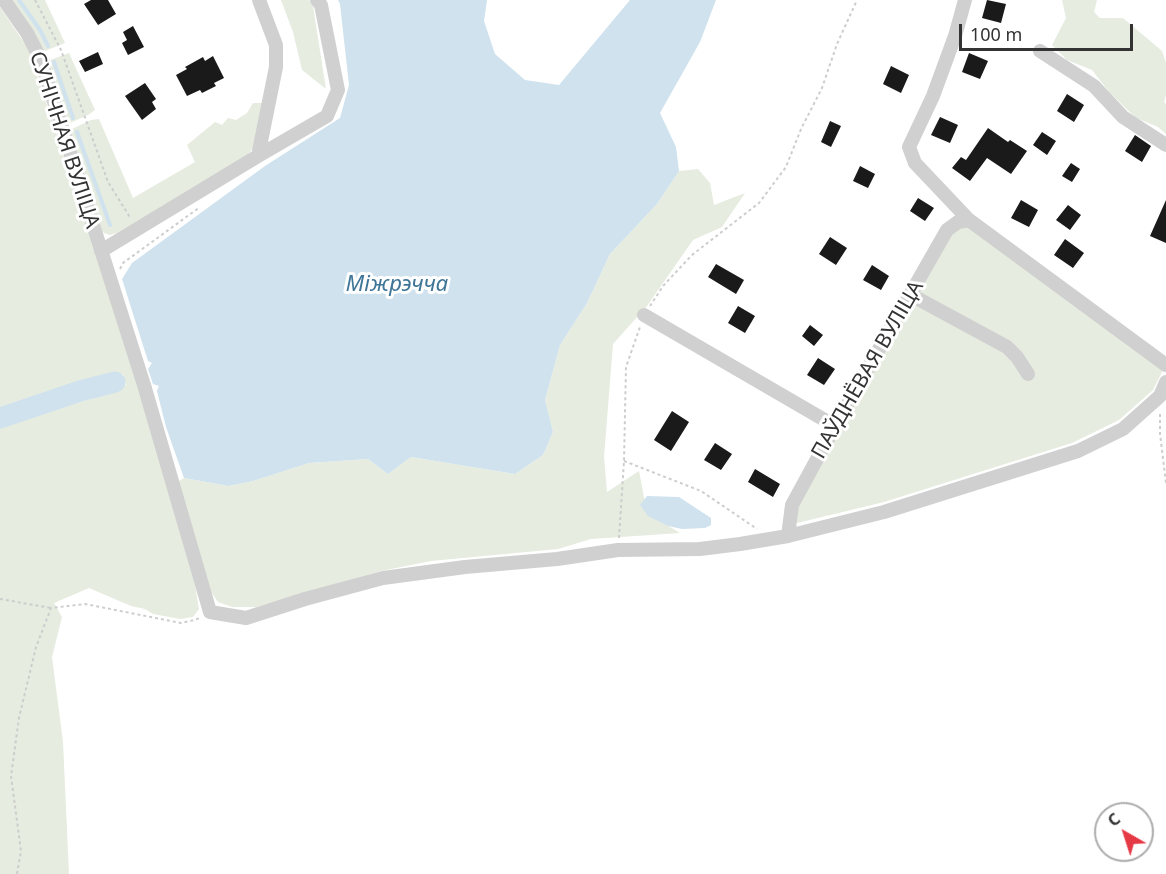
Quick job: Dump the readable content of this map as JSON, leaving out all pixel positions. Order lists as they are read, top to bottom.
{
  "streets": {
    "street": ["СУНІЧНАЯ ВУЛІЦА", "ПАЎДНЁВАЯ ВУЛІЦА"]
  },
  "water": ["Міжрэчча"],
  "scale_bar": "100 m",
  "north": "top left"
}
